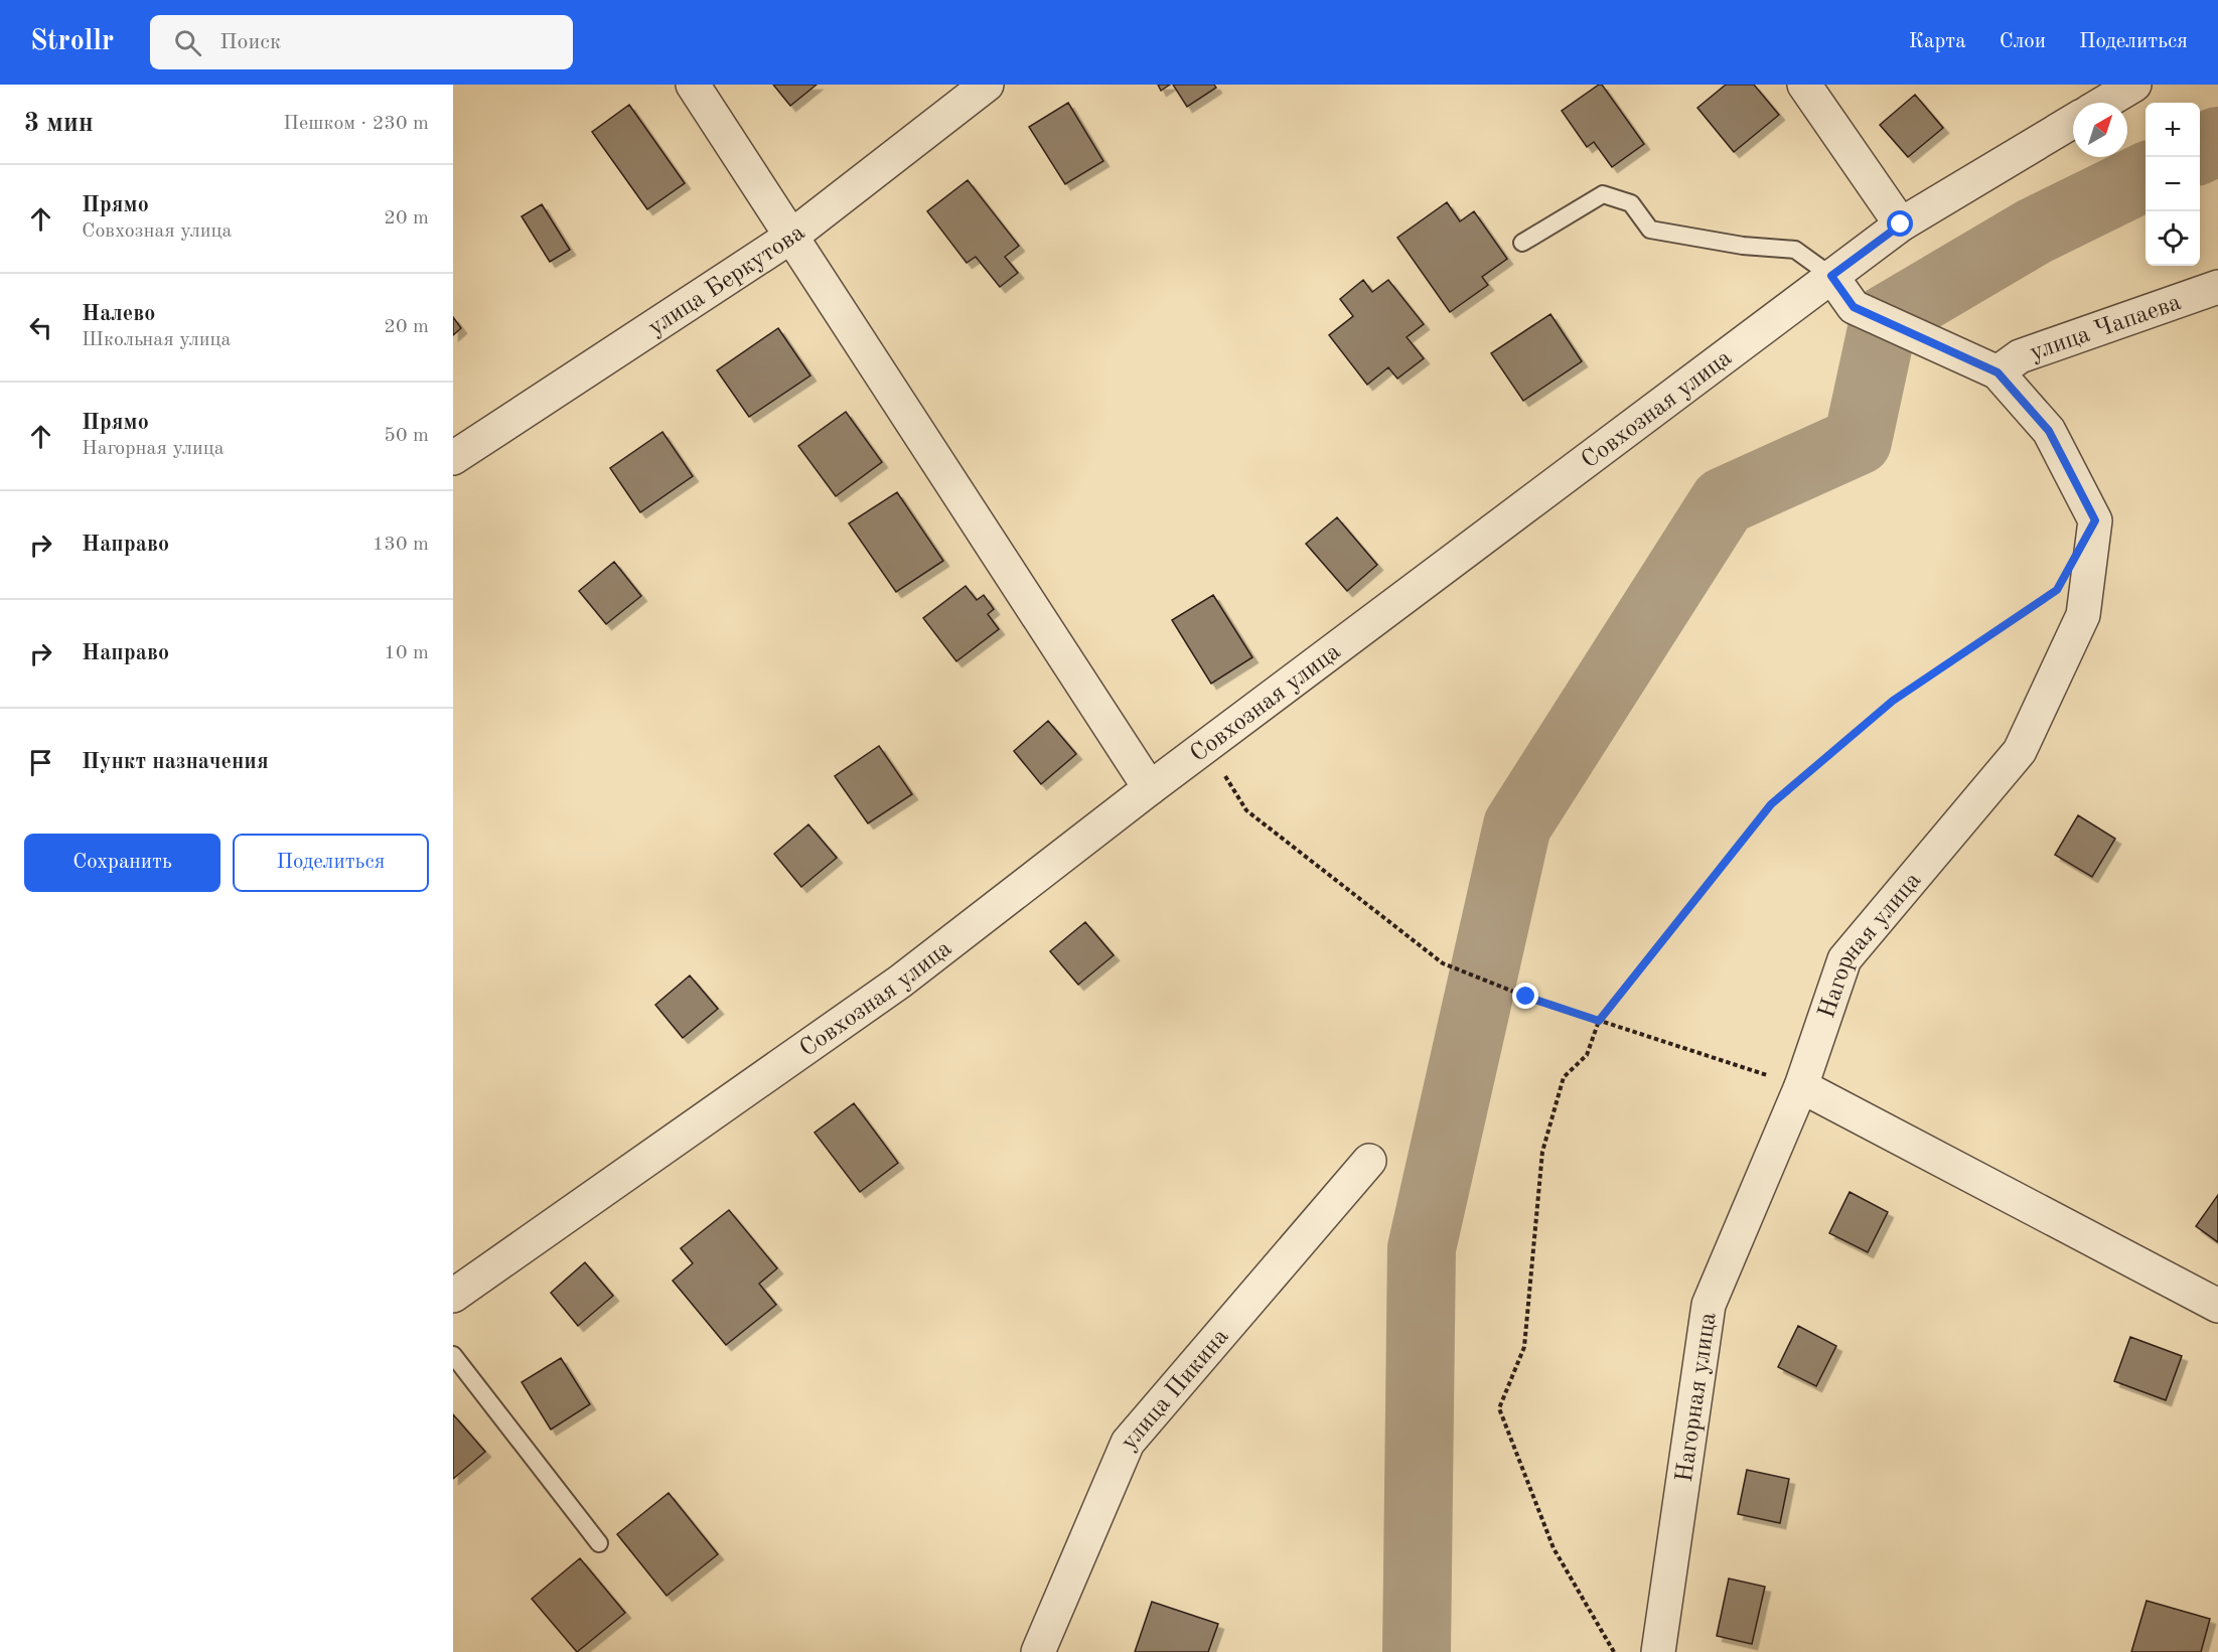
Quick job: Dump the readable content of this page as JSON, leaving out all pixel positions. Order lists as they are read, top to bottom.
{
  "streets": {
    "street": [
      "улица Беркутова",
      "улица Чапаева",
      "Совхозная улица",
      "Нагорная улица",
      "улица Пикина"
    ]
  },
  "crossings": [
    ["улица Чапаева", "Нагорная улица"],
    ["Совхозная улица", "Нагорная улица"]
  ],
  "north": "top right",
  "page": {
    "header": "Strollr",
    "search": "Поиск",
    "nav": ["Карта", "Слои", "Поделиться"],
    "heading": ["3 мин", "Пешком · 230 m"],
    "map_buttons": ["+", "−"],
    "list": [
      ["Прямо", "Совхозная улица", "20 m"],
      ["Налево", "Школьная улица", "20 m"],
      ["Прямо", "Нагорная улица", "50 m"],
      ["Направо", "130 m"],
      ["Направо", "10 m"],
      "Пункт назначения"
    ],
    "buttons": ["Сохранить", "Поделиться"]
  }
}
